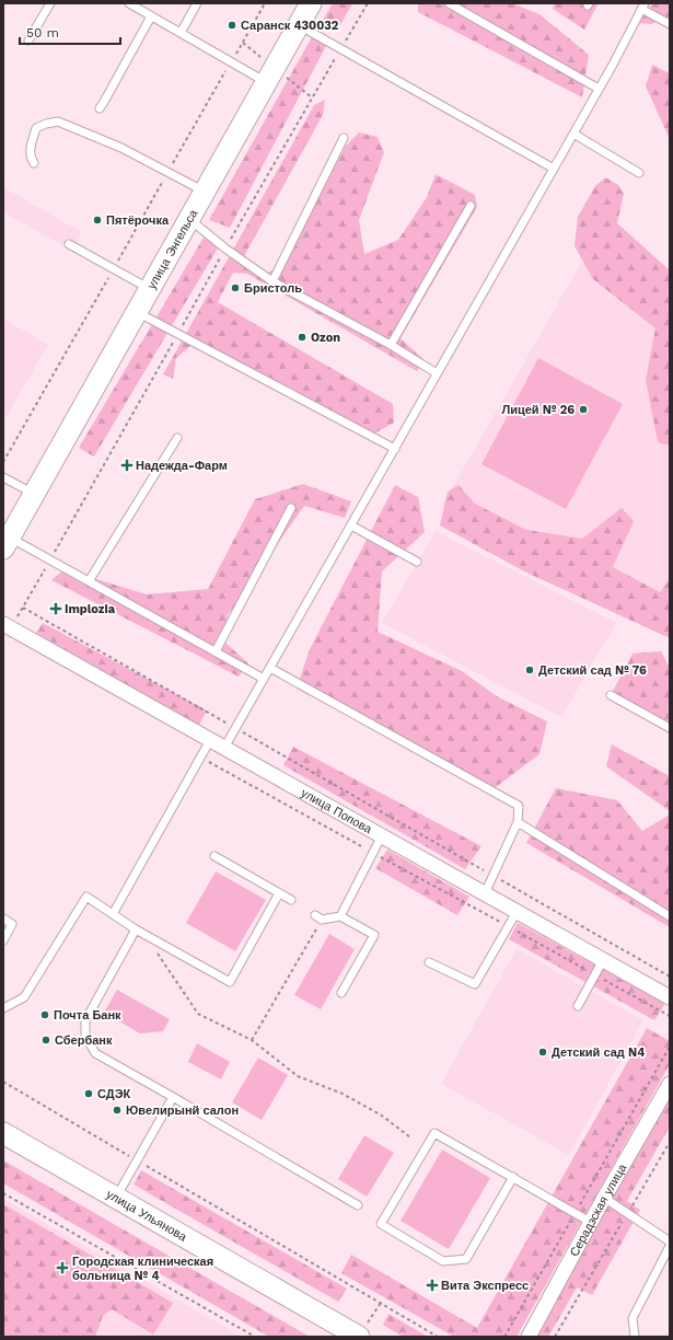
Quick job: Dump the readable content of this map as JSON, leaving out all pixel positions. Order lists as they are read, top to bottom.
{
  "streets": {
    "main road": ["улица Энгельса", "улица Ульянова"],
    "street": ["улица Попова", "Серадзская улица"]
  },
  "places": {
    "other": [
      "Саранск 430032",
      "Пятёрочка",
      "Бристоль",
      "Ozon",
      "Лицей № 26",
      "Детский сад № 76",
      "Почта Банк",
      "Сбербанк",
      "Детский сад N4",
      "СДЭК",
      "Ювелирынй салон"
    ],
    "health": [
      "Надежда-Фарм",
      "Implozia",
      "Городская клиническая больница № 4",
      "Вита Экспресс"
    ]
  },
  "scale_bar": "50 m"
}
